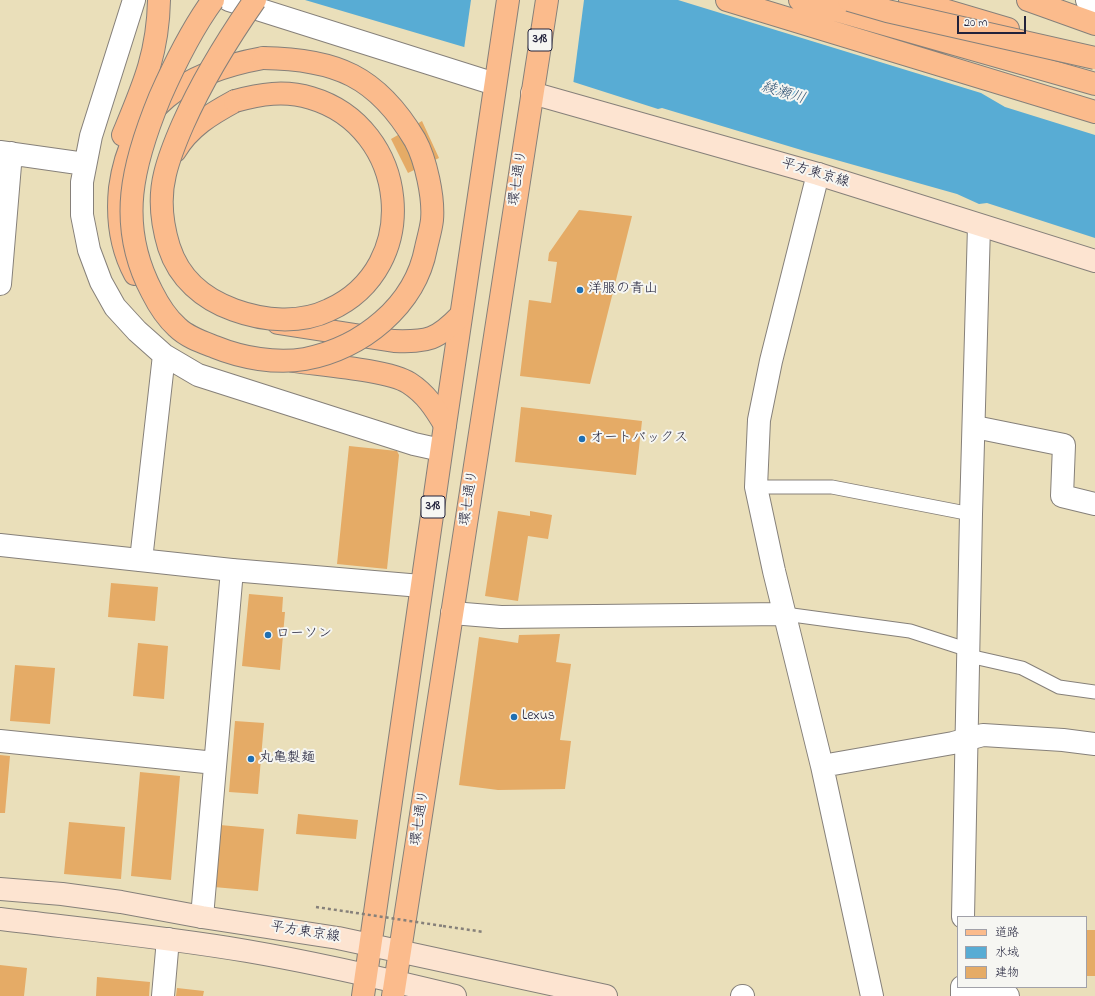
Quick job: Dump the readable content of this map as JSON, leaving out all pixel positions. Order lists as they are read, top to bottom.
{
  "streets": {
    "main road": ["318", "平方東京線", "環七通り"]
  },
  "crossings": [
    ["318", "平方東京線"],
    ["平方東京線", "環七通り"]
  ],
  "water": ["綾瀬川"],
  "places": [
    "洋服の青山",
    "オートバックス",
    "ローソン",
    "Lexus",
    "丸亀製麺"
  ],
  "legend": ["道路", "水域", "建物"],
  "scale_bar": "20 m"
}
